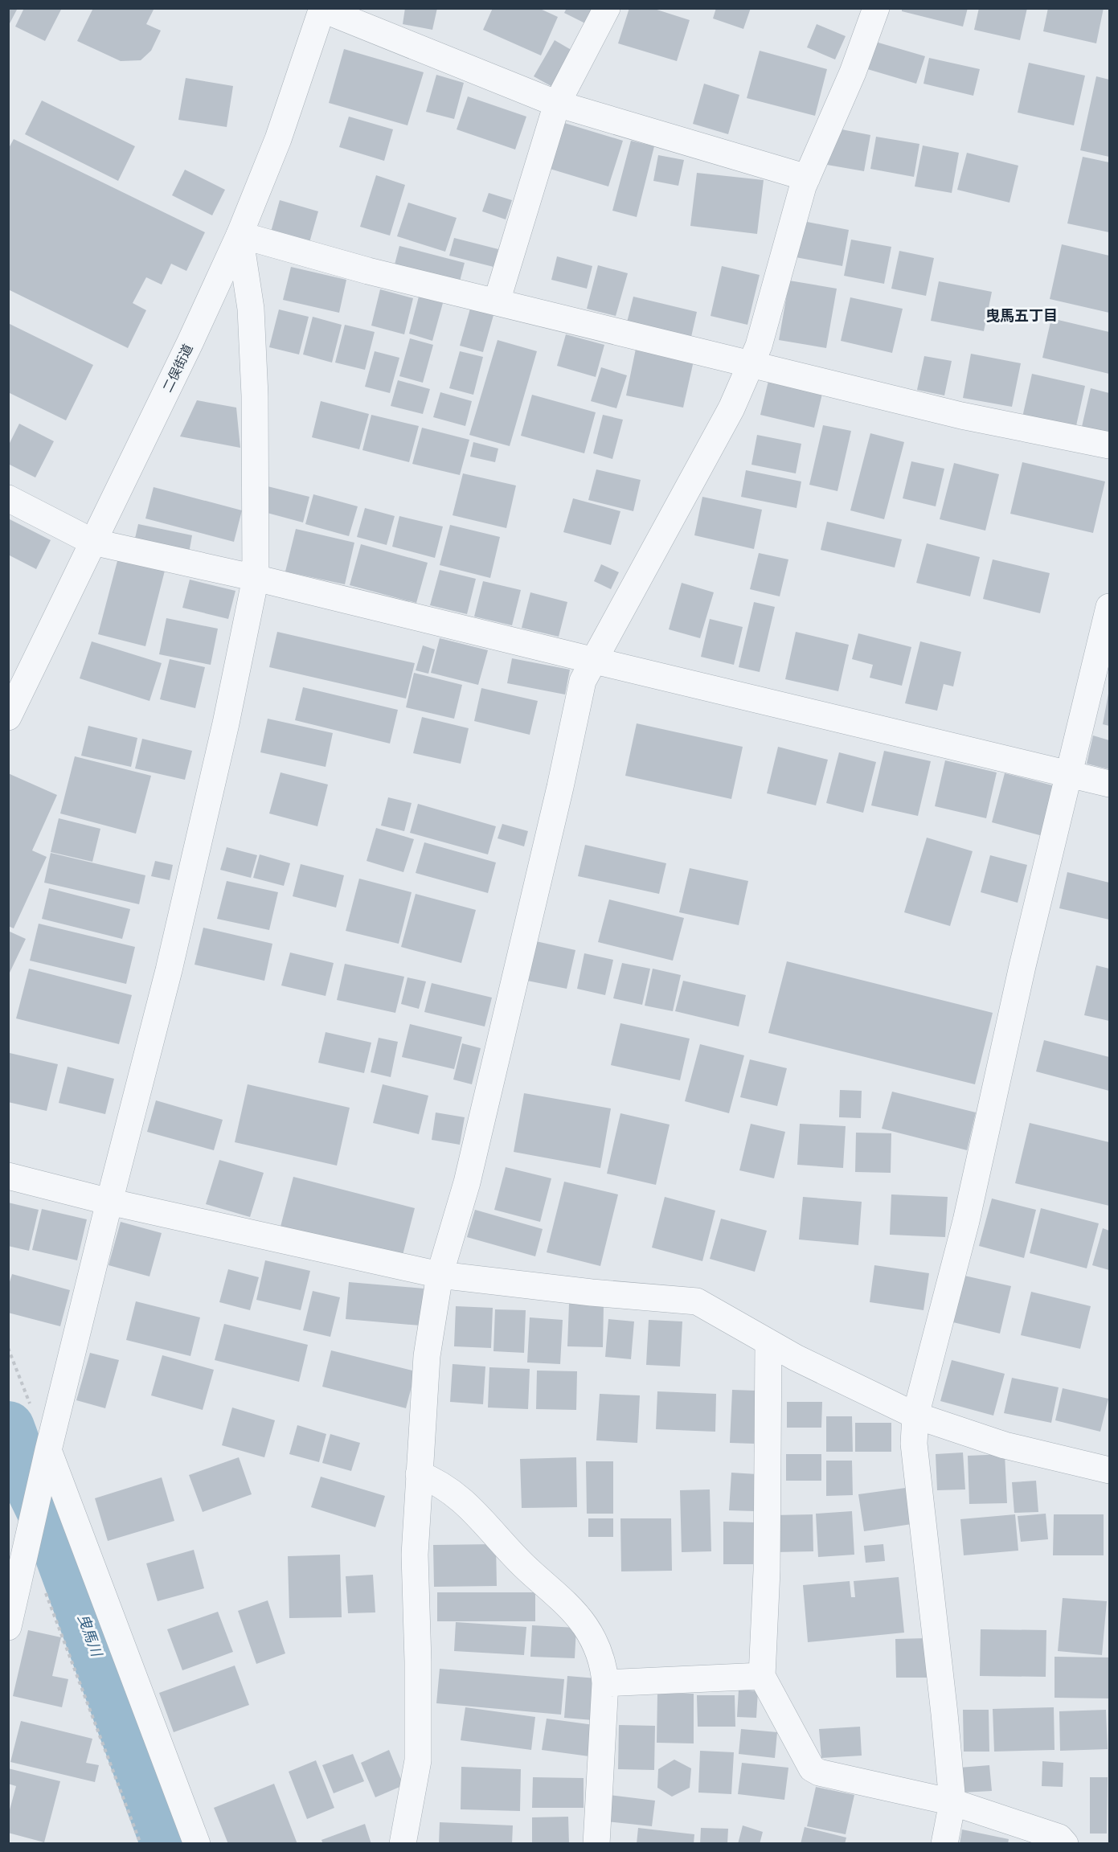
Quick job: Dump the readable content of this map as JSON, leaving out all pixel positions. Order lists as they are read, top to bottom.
{
  "streets": {
    "street": ["二俣街道"]
  },
  "districts": ["曳馬五丁目"],
  "water": ["曳馬川"]
}
